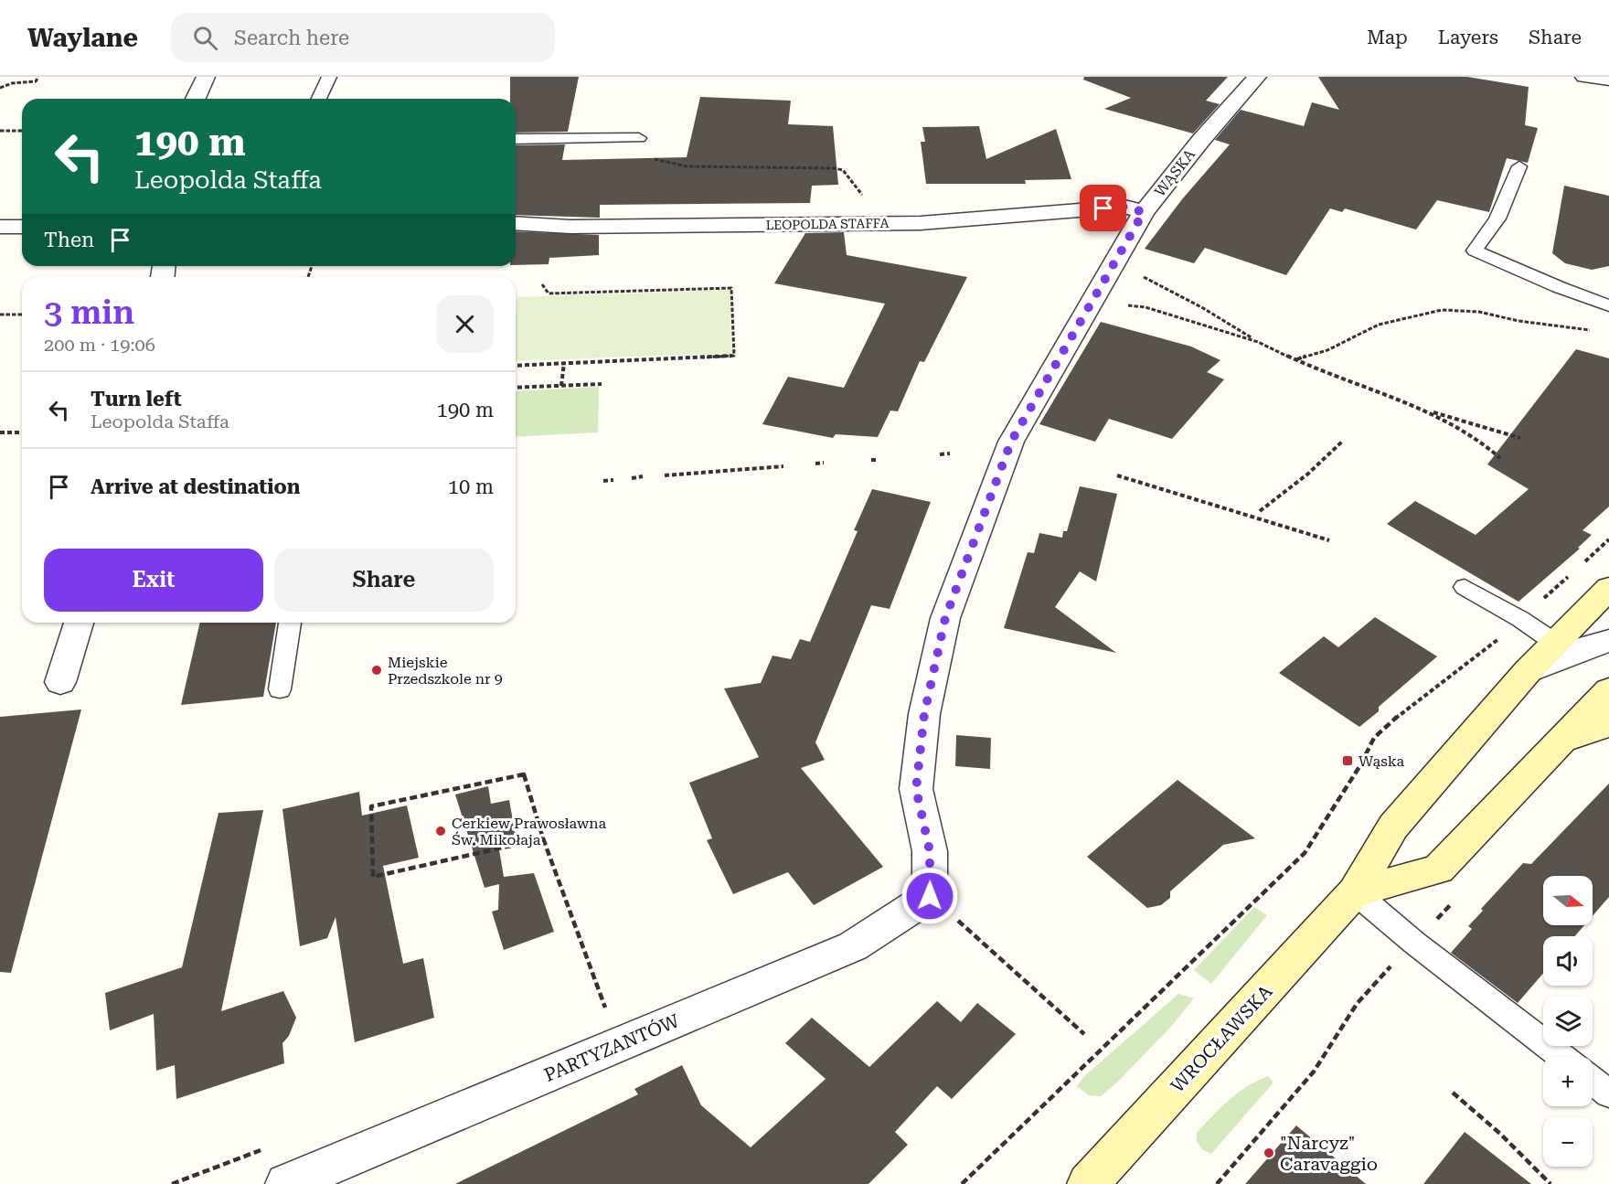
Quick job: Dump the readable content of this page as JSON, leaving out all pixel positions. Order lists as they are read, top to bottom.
{
  "streets": {
    "main road": ["WROCŁAWSKA"],
    "street": ["WĄSKA", "LEOPOLDA STAFFA", "PARTYZANTÓW"]
  },
  "crossings": [
    ["WĄSKA", "LEOPOLDA STAFFA"],
    ["WĄSKA", "PARTYZANTÓW"]
  ],
  "places": {
    "other": ["Miejskie Przedszkole nr 9", "Cerkiew Prawosławna Św. Mikołaja", "\"Narcyz\" Caravaggio"],
    "transit": ["Wąska"]
  },
  "north": "right",
  "page": {
    "header": "Waylane",
    "search": "Search here",
    "nav": ["Map", "Layers", "Share"],
    "turn": ["190 m", "Leopolda Staffa"],
    "then": "Then",
    "heading": ["3 min", "200 m · 19:06"],
    "list": [
      {
        "name": "Turn left",
        "note": "Leopolda Staffa",
        "value": "190 m"
      },
      {
        "name": "Arrive at destination",
        "value": "10 m"
      }
    ],
    "buttons": ["Exit", "Share"],
    "map_buttons": ["+", "−"]
  }
}
